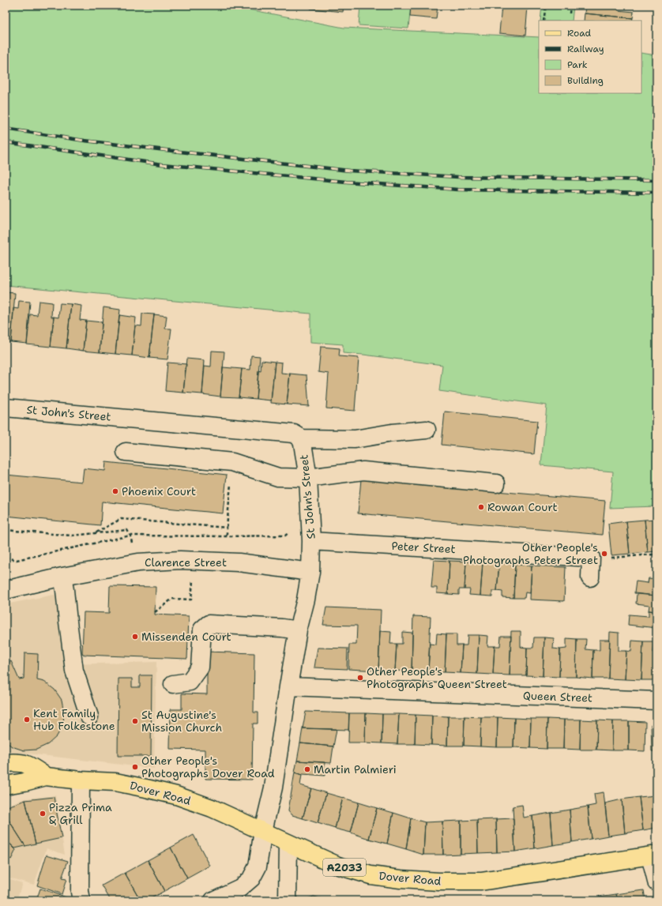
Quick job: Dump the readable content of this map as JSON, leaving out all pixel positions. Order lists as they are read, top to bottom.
{
  "streets": {
    "main road": ["Dover Road", "A2033"],
    "street": [
      "St John's Street",
      "Peter Street",
      "Clarence Street",
      "Queen Street"
    ]
  },
  "crossings": [
    ["St John's Street", "Peter Street"],
    ["St John's Street", "Clarence Street"],
    ["St John's Street", "Queen Street"],
    ["St John's Street", "Dover Road"],
    ["Dover Road", "A2033"]
  ],
  "places": [
    "Phoenix Court",
    "Rowan Court",
    "Other People's Photographs Peter Street",
    "Missenden Court",
    "Other People's Photographs Queen Street",
    "Kent Family Hub Folkestone",
    "St Augustine's Mission Church",
    "Other People's Photographs Dover Road",
    "Martin Palmieri",
    "Pizza Prima & Grill"
  ],
  "legend": [
    "Road",
    "Railway",
    "Park",
    "Building"
  ]
}
